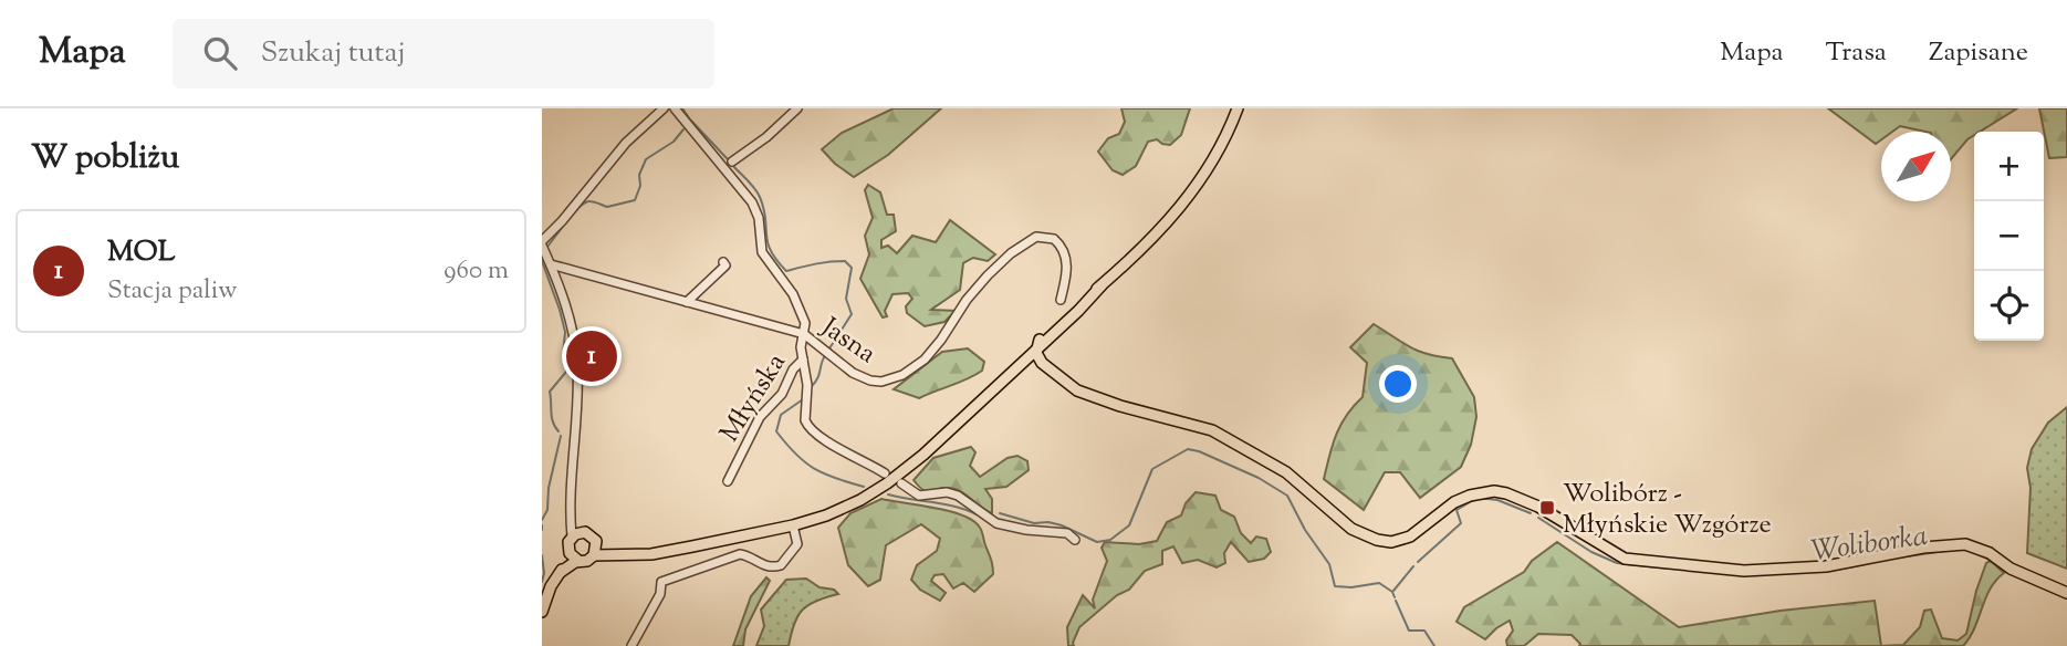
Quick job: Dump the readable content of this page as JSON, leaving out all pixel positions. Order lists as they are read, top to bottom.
{
  "streets": {
    "street": ["Jasna", "Młyńska"]
  },
  "crossings": [
    ["Jasna", "Młyńska"]
  ],
  "water": ["Woliborka"],
  "places": {
    "transit": ["Wolibórz - Młyńskie Wzgórze"]
  },
  "north": "top right",
  "page": {
    "header": "Mapa",
    "search": "Szukaj tutaj",
    "nav": ["Mapa", "Trasa", "Zapisane"],
    "heading": "W pobliżu",
    "map_buttons": ["+", "−"],
    "list": [
      {
        "mark": "1",
        "name": "MOL",
        "note": "Stacja paliw",
        "value": "960 m"
      }
    ],
    "pins": "1"
  }
}
